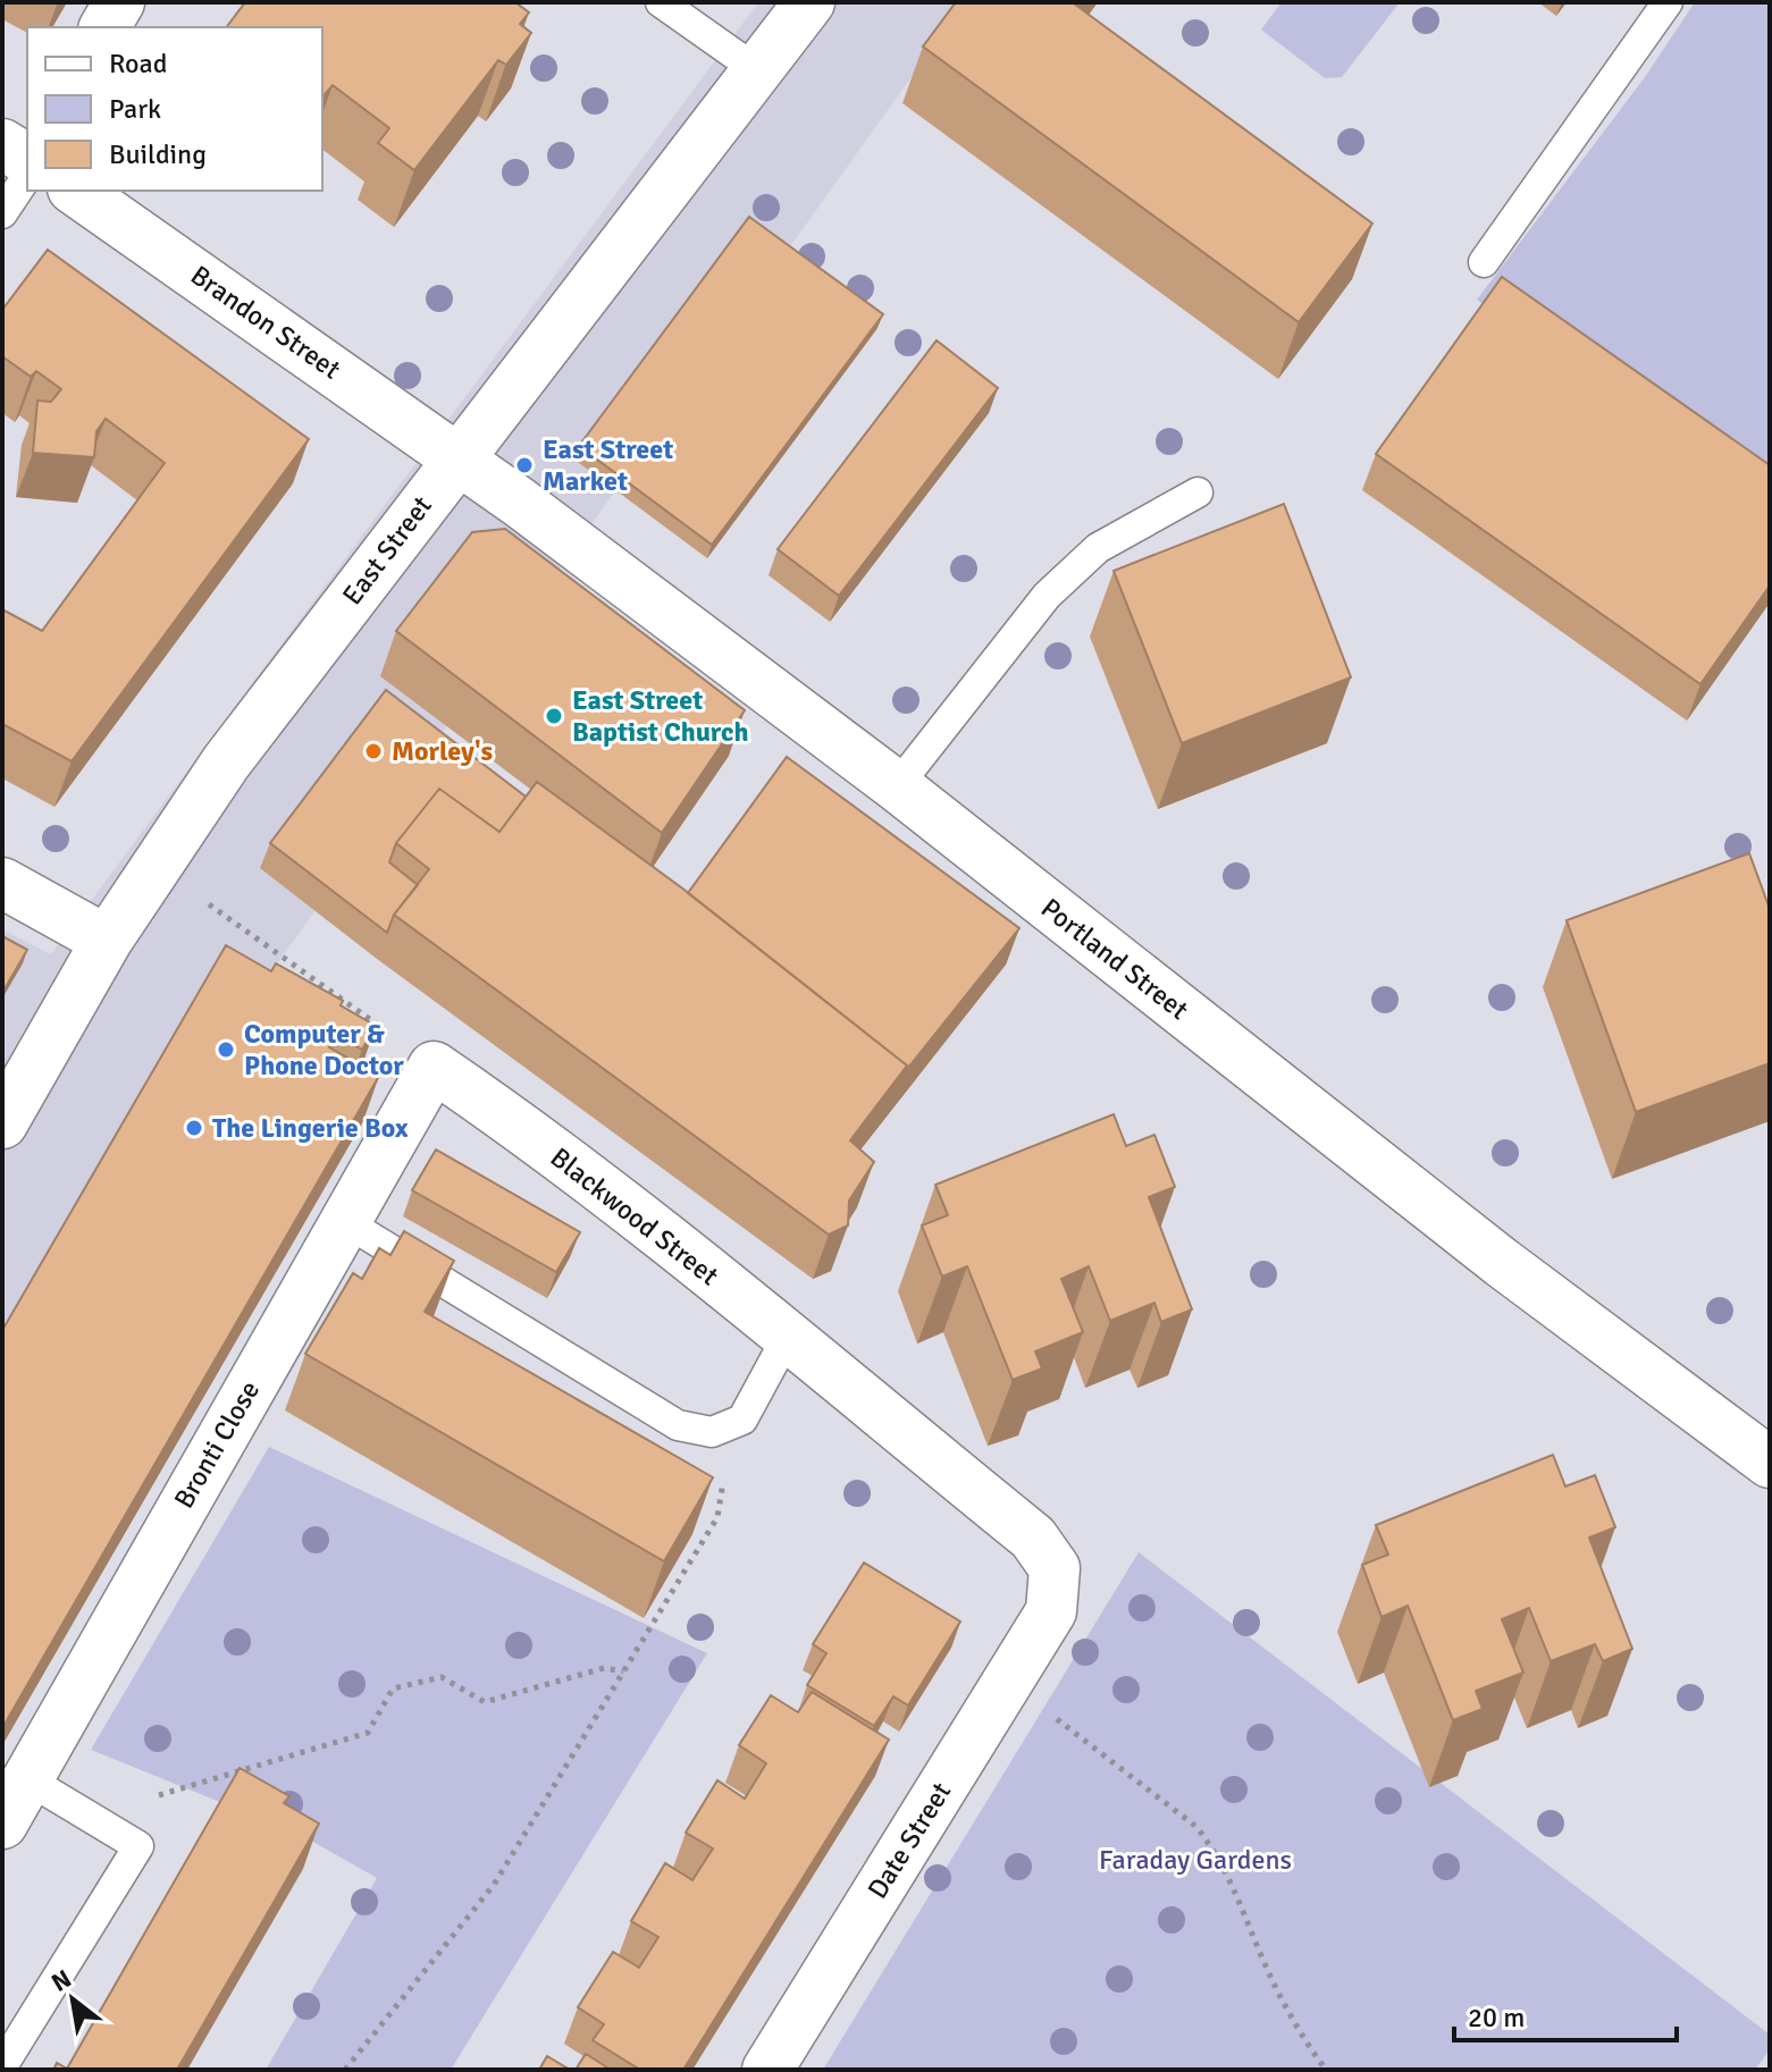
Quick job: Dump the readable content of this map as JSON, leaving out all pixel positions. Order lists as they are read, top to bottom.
{
  "streets": {
    "street": [
      "Brandon Street",
      "East Street",
      "Portland Street",
      "Blackwood Street",
      "Bronti Close",
      "Date Street"
    ]
  },
  "crossings": [
    ["Brandon Street", "East Street"],
    ["Brandon Street", "Portland Street"],
    ["East Street", "Portland Street"],
    ["Blackwood Street", "Bronti Close"],
    ["Blackwood Street", "Date Street"]
  ],
  "parks": ["Faraday Gardens"],
  "places": [
    "East Street Market",
    "East Street Baptist Church",
    "Morley's",
    "Computer & Phone Doctor",
    "The Lingerie Box"
  ],
  "legend": ["Road", "Park", "Building"],
  "scale_bar": "20 m",
  "north": "top left"
}
